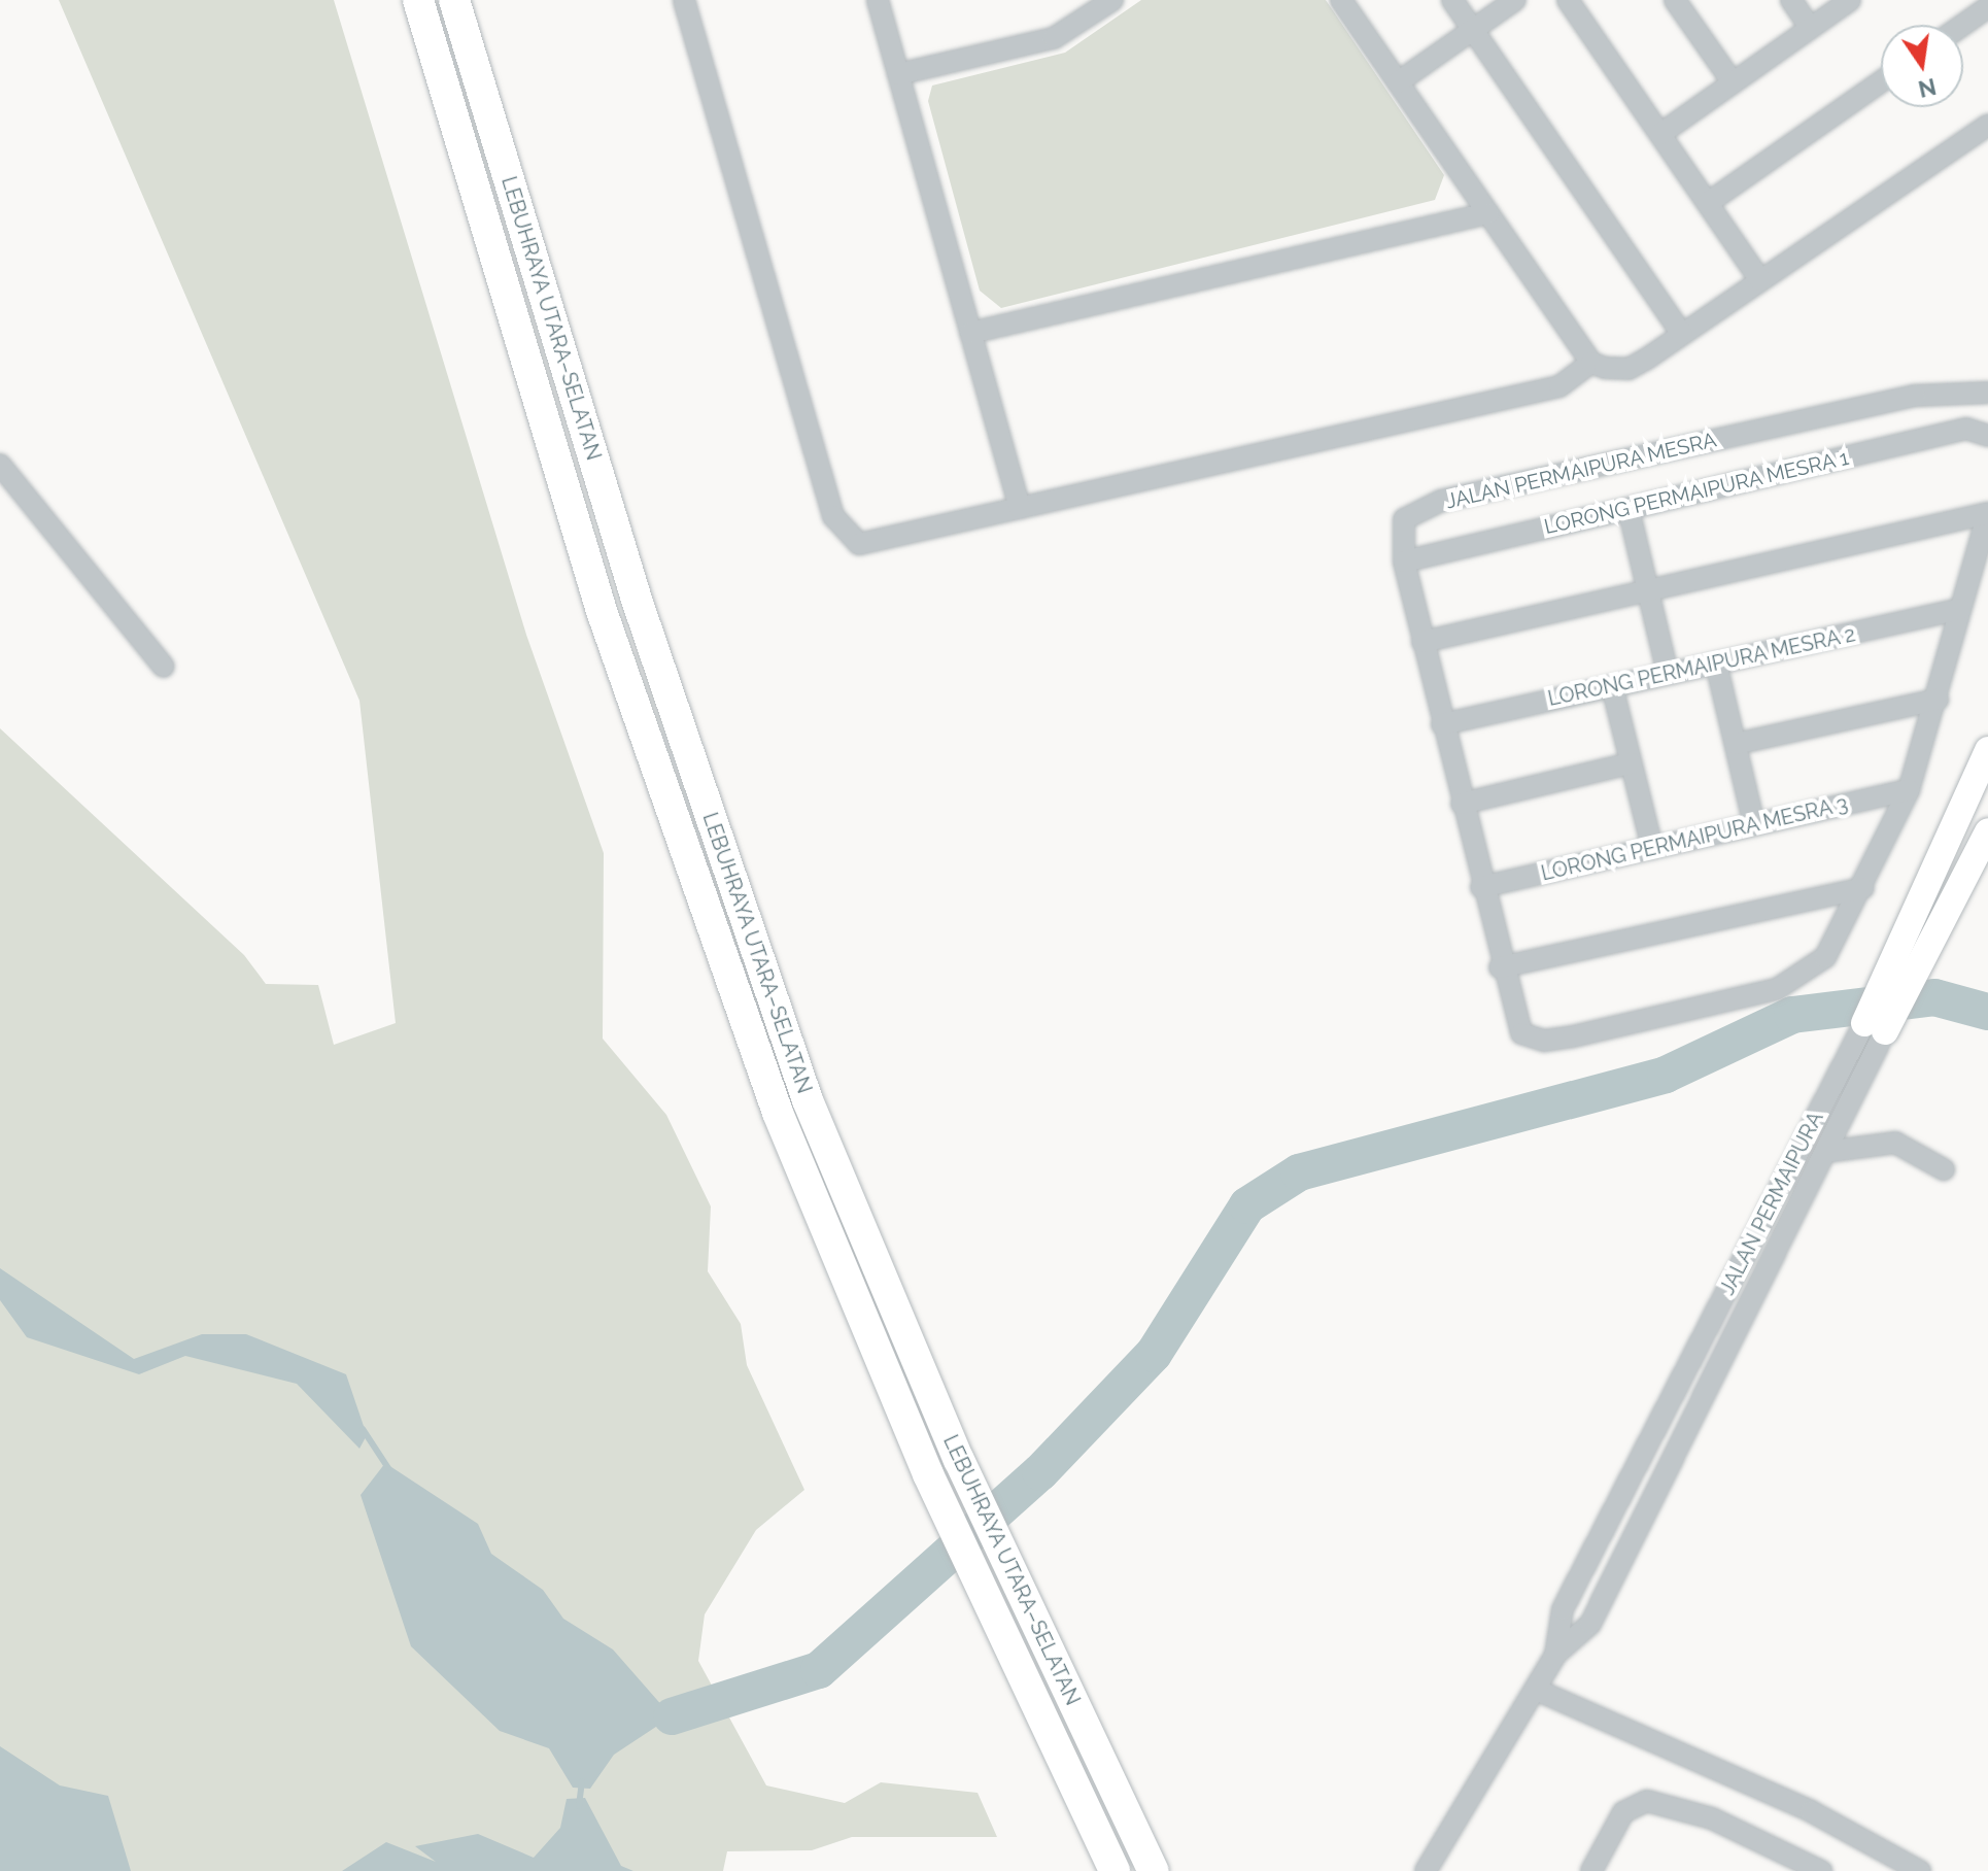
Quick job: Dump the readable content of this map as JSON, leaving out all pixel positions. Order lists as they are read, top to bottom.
{
  "streets": {
    "highway": ["LEBUHRAYA UTARA–SELATAN"],
    "main road": ["JALAN PERMAIPURA"],
    "street": [
      "JALAN PERMAIPURA MESRA",
      "LORONG PERMAIPURA MESRA 1",
      "LORONG PERMAIPURA MESRA 2",
      "LORONG PERMAIPURA MESRA 3"
    ]
  },
  "crossings": [
    ["JALAN PERMAIPURA MESRA", "LORONG PERMAIPURA MESRA 1"],
    ["JALAN PERMAIPURA MESRA", "LORONG PERMAIPURA MESRA 2"],
    ["JALAN PERMAIPURA MESRA", "LORONG PERMAIPURA MESRA 3"]
  ],
  "north": "bottom"
}
